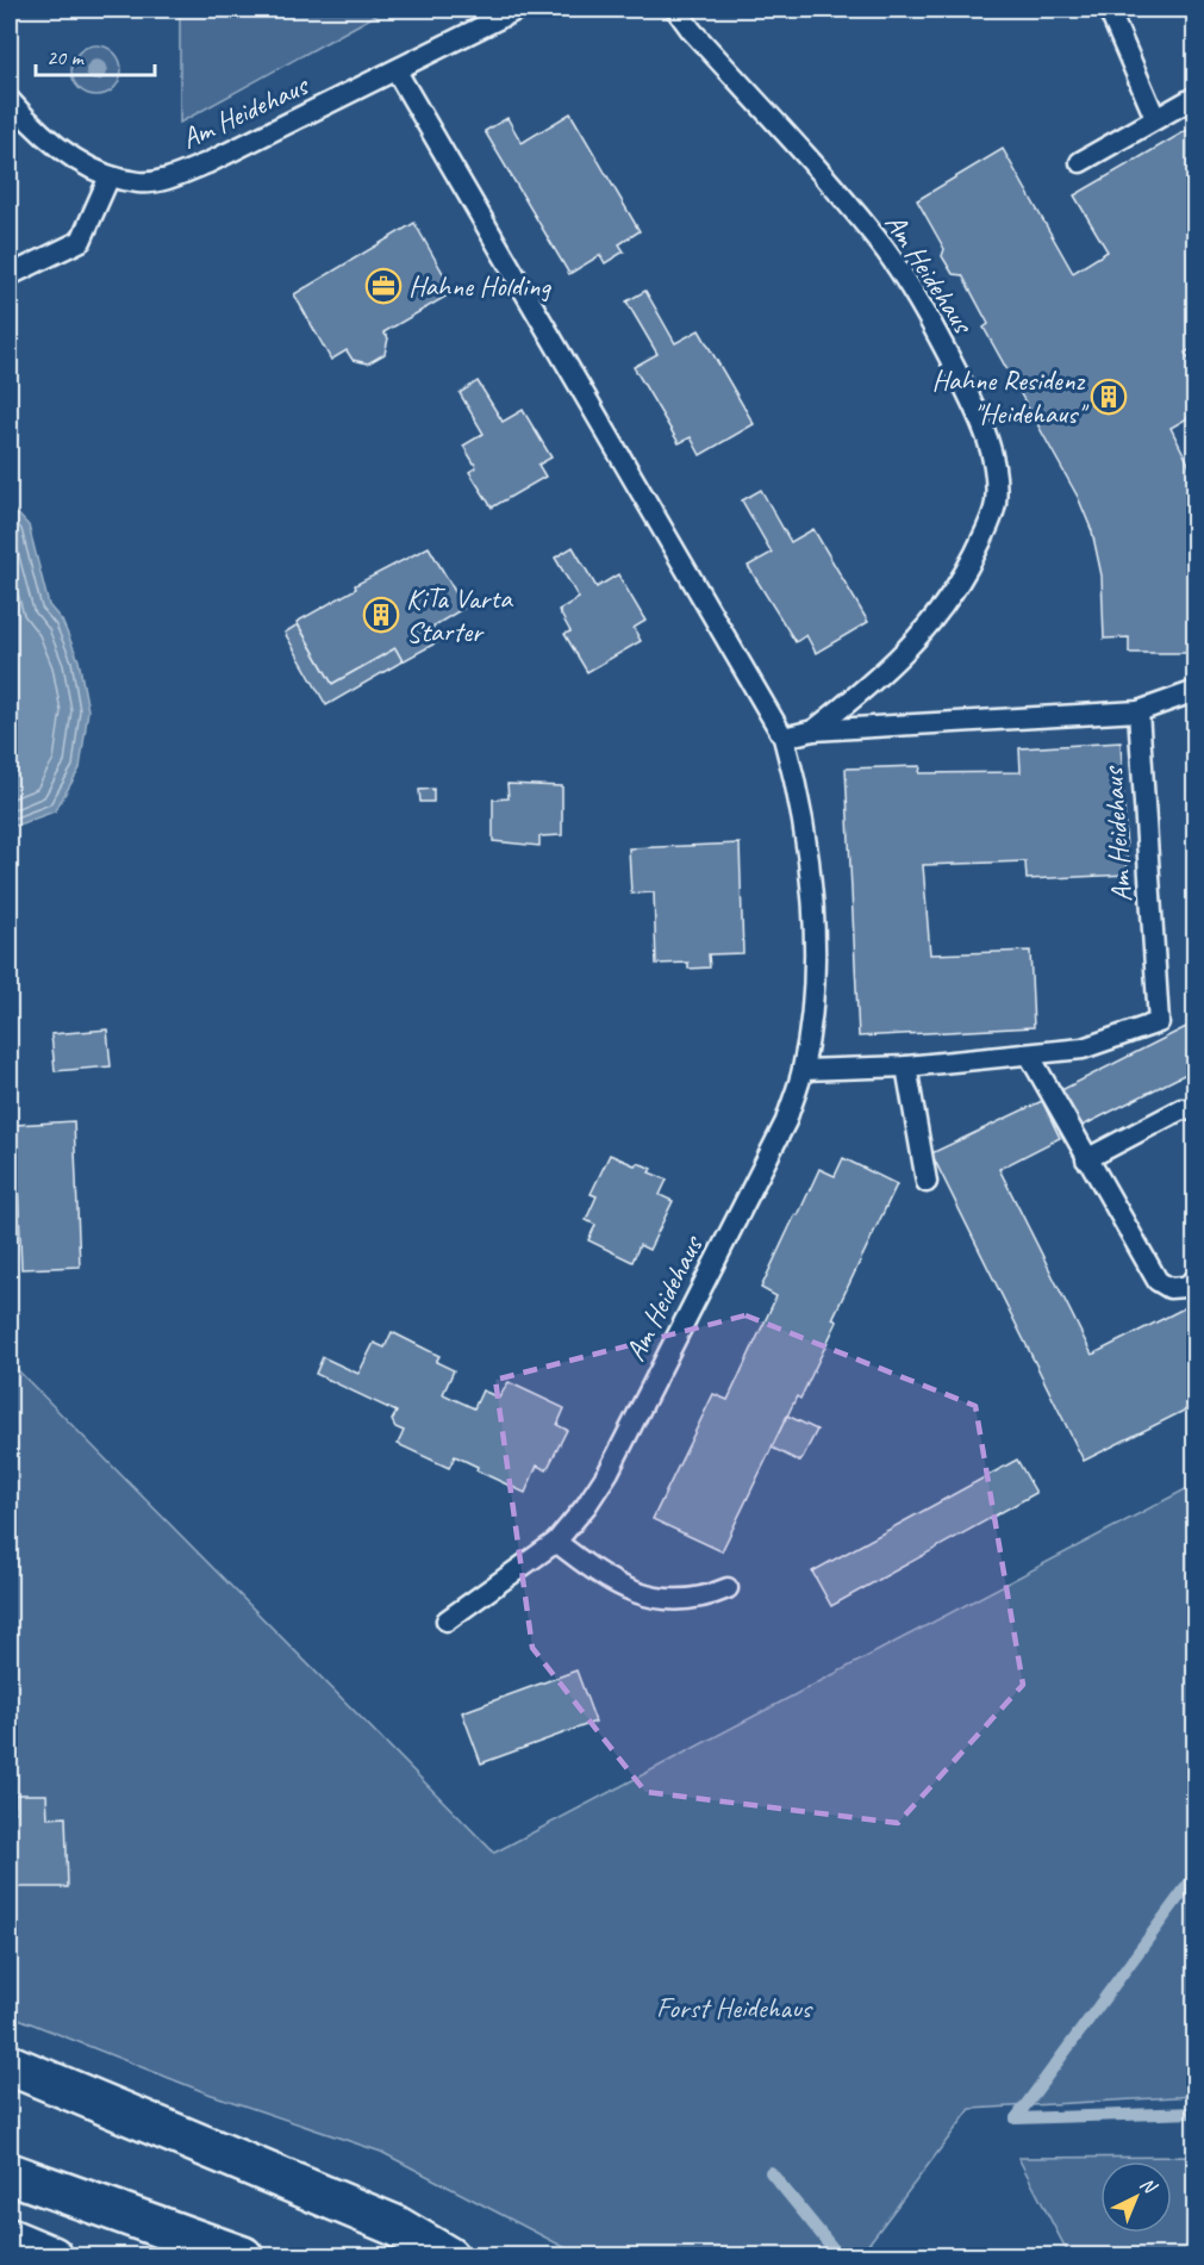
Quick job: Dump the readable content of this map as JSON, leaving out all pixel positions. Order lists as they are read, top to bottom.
{
  "streets": {
    "lane": ["Am Heidehaus"]
  },
  "parks": ["Forst Heidehaus"],
  "places": {
    "office": ["Hahne Holding"],
    "building": ["Hahne Residenz \"Heidehaus\"", "KiTa Varta Starter"]
  },
  "scale_bar": "20 m",
  "north": "top right"
}
